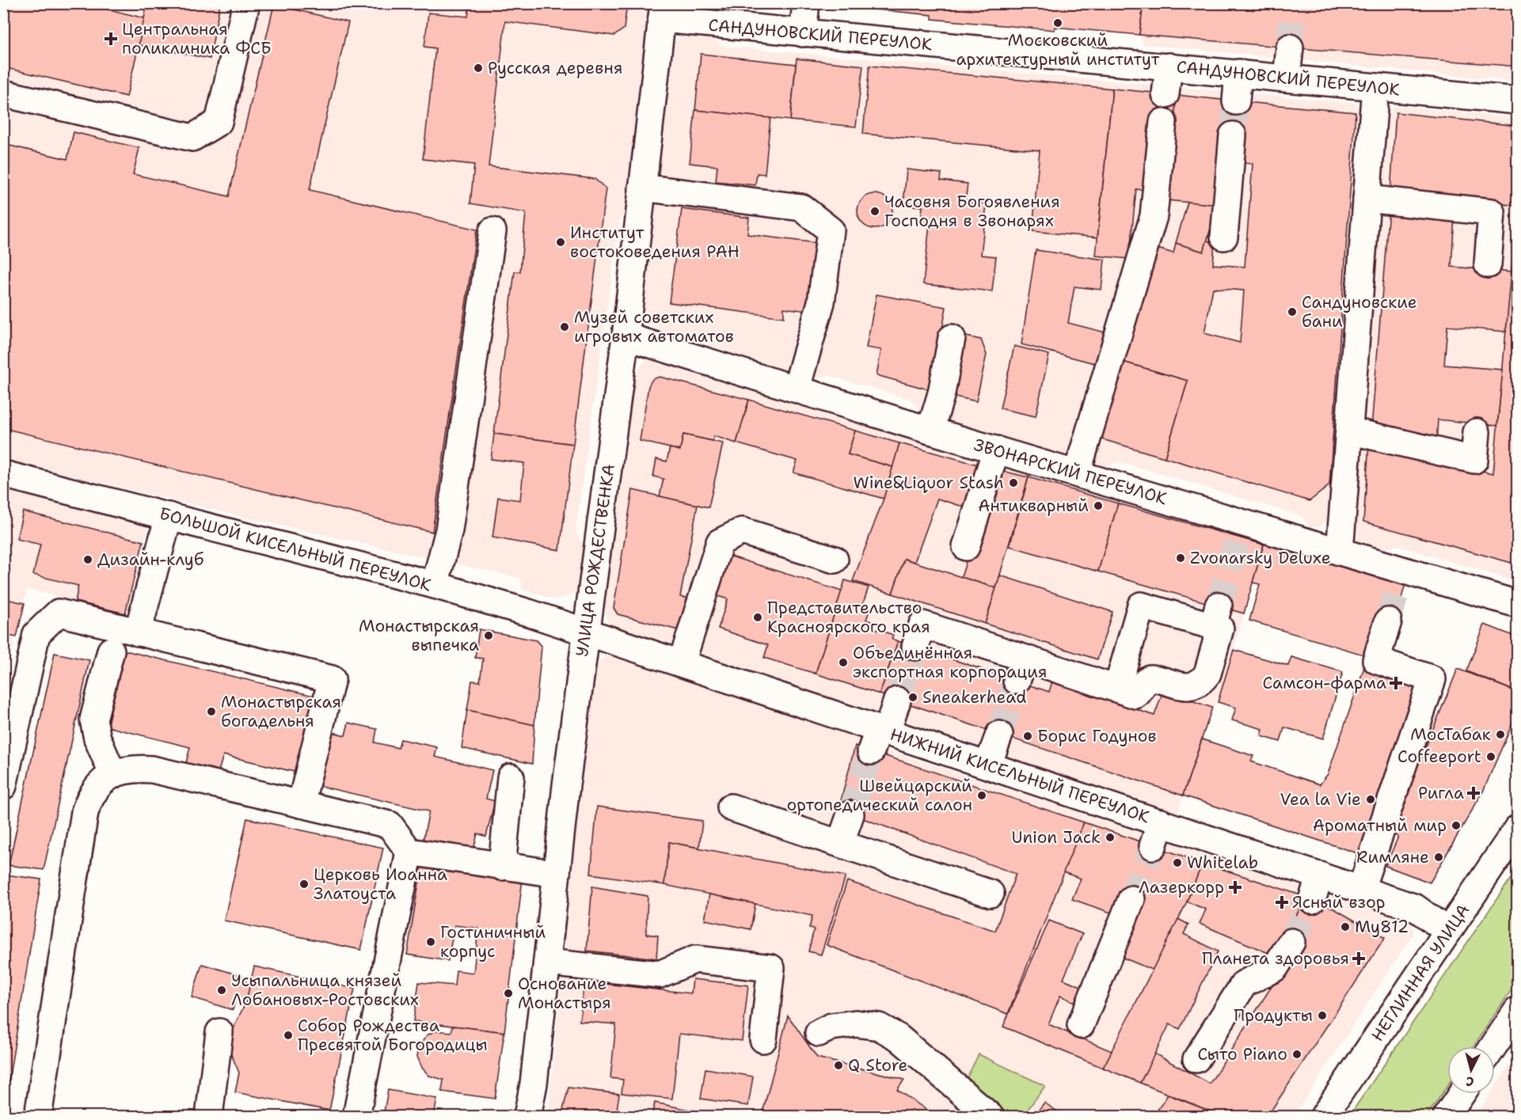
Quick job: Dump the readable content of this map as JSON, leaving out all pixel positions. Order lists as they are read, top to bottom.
{
  "streets": {
    "street": [
      "САНДУНОВСКИЙ ПЕРЕУЛОК",
      "ЗВОНАРСКИЙ ПЕРЕУЛОК",
      "БОЛЬШОЙ КИСЕЛЬНЫЙ ПЕРЕУЛОК",
      "УЛИЦА РОЖДЕСТВЕНКА",
      "НИЖНИЙ КИСЕЛЬНЫЙ ПЕРЕУЛОК",
      "НЕГЛИННАЯ УЛИЦА"
    ]
  },
  "crossings": [
    ["САНДУНОВСКИЙ ПЕРЕУЛОК", "УЛИЦА РОЖДЕСТВЕНКА"],
    ["ЗВОНАРСКИЙ ПЕРЕУЛОК", "УЛИЦА РОЖДЕСТВЕНКА"],
    ["БОЛЬШОЙ КИСЕЛЬНЫЙ ПЕРЕУЛОК", "УЛИЦА РОЖДЕСТВЕНКА"],
    ["БОЛЬШОЙ КИСЕЛЬНЫЙ ПЕРЕУЛОК", "НИЖНИЙ КИСЕЛЬНЫЙ ПЕРЕУЛОК"],
    ["УЛИЦА РОЖДЕСТВЕНКА", "НИЖНИЙ КИСЕЛЬНЫЙ ПЕРЕУЛОК"],
    ["НИЖНИЙ КИСЕЛЬНЫЙ ПЕРЕУЛОК", "НЕГЛИННАЯ УЛИЦА"]
  ],
  "places": {
    "other": [
      "Московский архитектурный институт",
      "Русская деревня",
      "Часовня Богоявления Господня в Звонарях",
      "Институт востоковедения РАН",
      "Сандуновские бани",
      "Музей советских игровых автоматов",
      "Wine&Liquor Stash",
      "Антикварный",
      "Zvonarsky Deluxe",
      "Дизайн-клуб",
      "Представительство Красноярского края",
      "Монастырская выпечка",
      "Объединённая экспортная корпорация",
      "Sneakerhead",
      "Монастырская богадельня",
      "МосТабак",
      "Борис Годунов",
      "Coffeeport",
      "Швейцарский ортопедический салон",
      "Vea la Vie",
      "Ароматный мир",
      "Union Jack",
      "Rимляне",
      "Whitelab",
      "Церковь Иоанна Златоуста",
      "My812",
      "Гостиничный корпус",
      "Усыпальница князей Лобановых-Ростовских",
      "Основание Монастыря",
      "Продукты",
      "Собор Рождества Пресвятой Богородицы",
      "Сыто Piano",
      "Q Store"
    ],
    "health": [
      "Центральная поликлиника ФСБ",
      "Самсон-фарма",
      "Ригла",
      "Лазеркорр",
      "Ясный взор",
      "Планета здоровья"
    ]
  },
  "north": "bottom"
}
